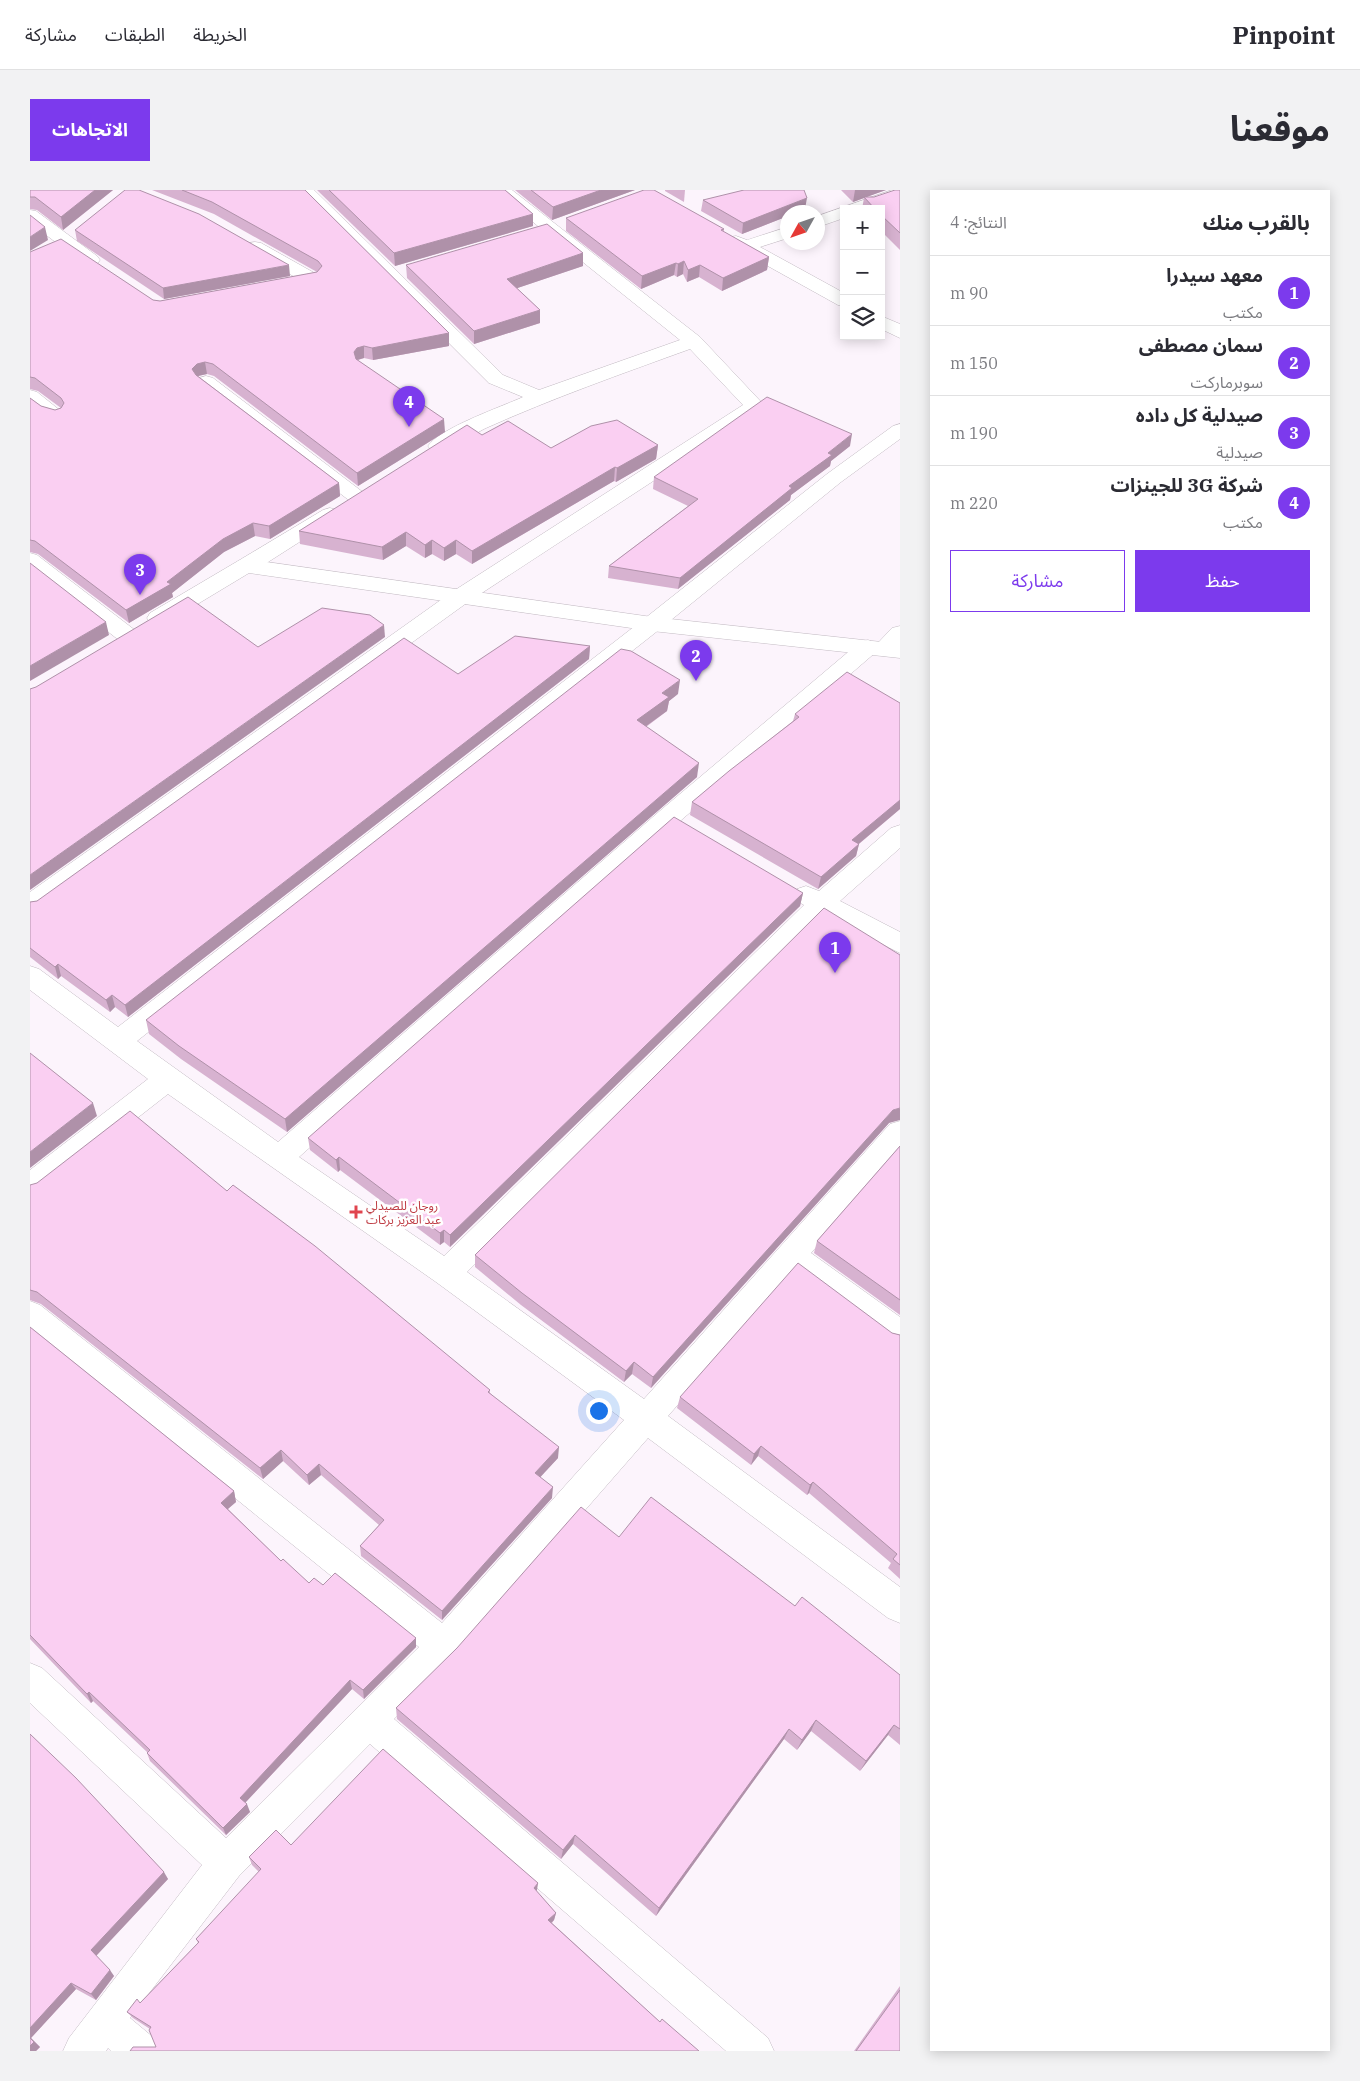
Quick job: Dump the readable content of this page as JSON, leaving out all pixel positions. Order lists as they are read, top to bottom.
{
  "places": {
    "health": ["روجان للصيدلي عبد العزيز بركات"]
  },
  "north": "bottom left",
  "page": {
    "header": "Pinpoint",
    "nav": ["الخريطة", "الطبقات", "مشاركة"],
    "title": "موقعنا",
    "buttons": [
      "الاتجاهات",
      ["حفظ", "مشاركة"]
    ],
    "heading": ["بالقرب منك", "النتائج: 4"],
    "map_buttons": ["+", "−"],
    "list": [
      {
        "mark": "1",
        "name": "معهد سيدرا",
        "note": "مكتب",
        "value": "90 m"
      },
      {
        "mark": "2",
        "name": "سمان مصطفى",
        "note": "سوبرماركت",
        "value": "150 m"
      },
      {
        "mark": "3",
        "name": "صيدلية كل داده",
        "note": "صيدلية",
        "value": "190 m"
      },
      {
        "mark": "4",
        "name": "شركة 3G للجينزات",
        "note": "مكتب",
        "value": "220 m"
      }
    ],
    "pins": [
      "4",
      "3",
      "2",
      "1"
    ]
  }
}
